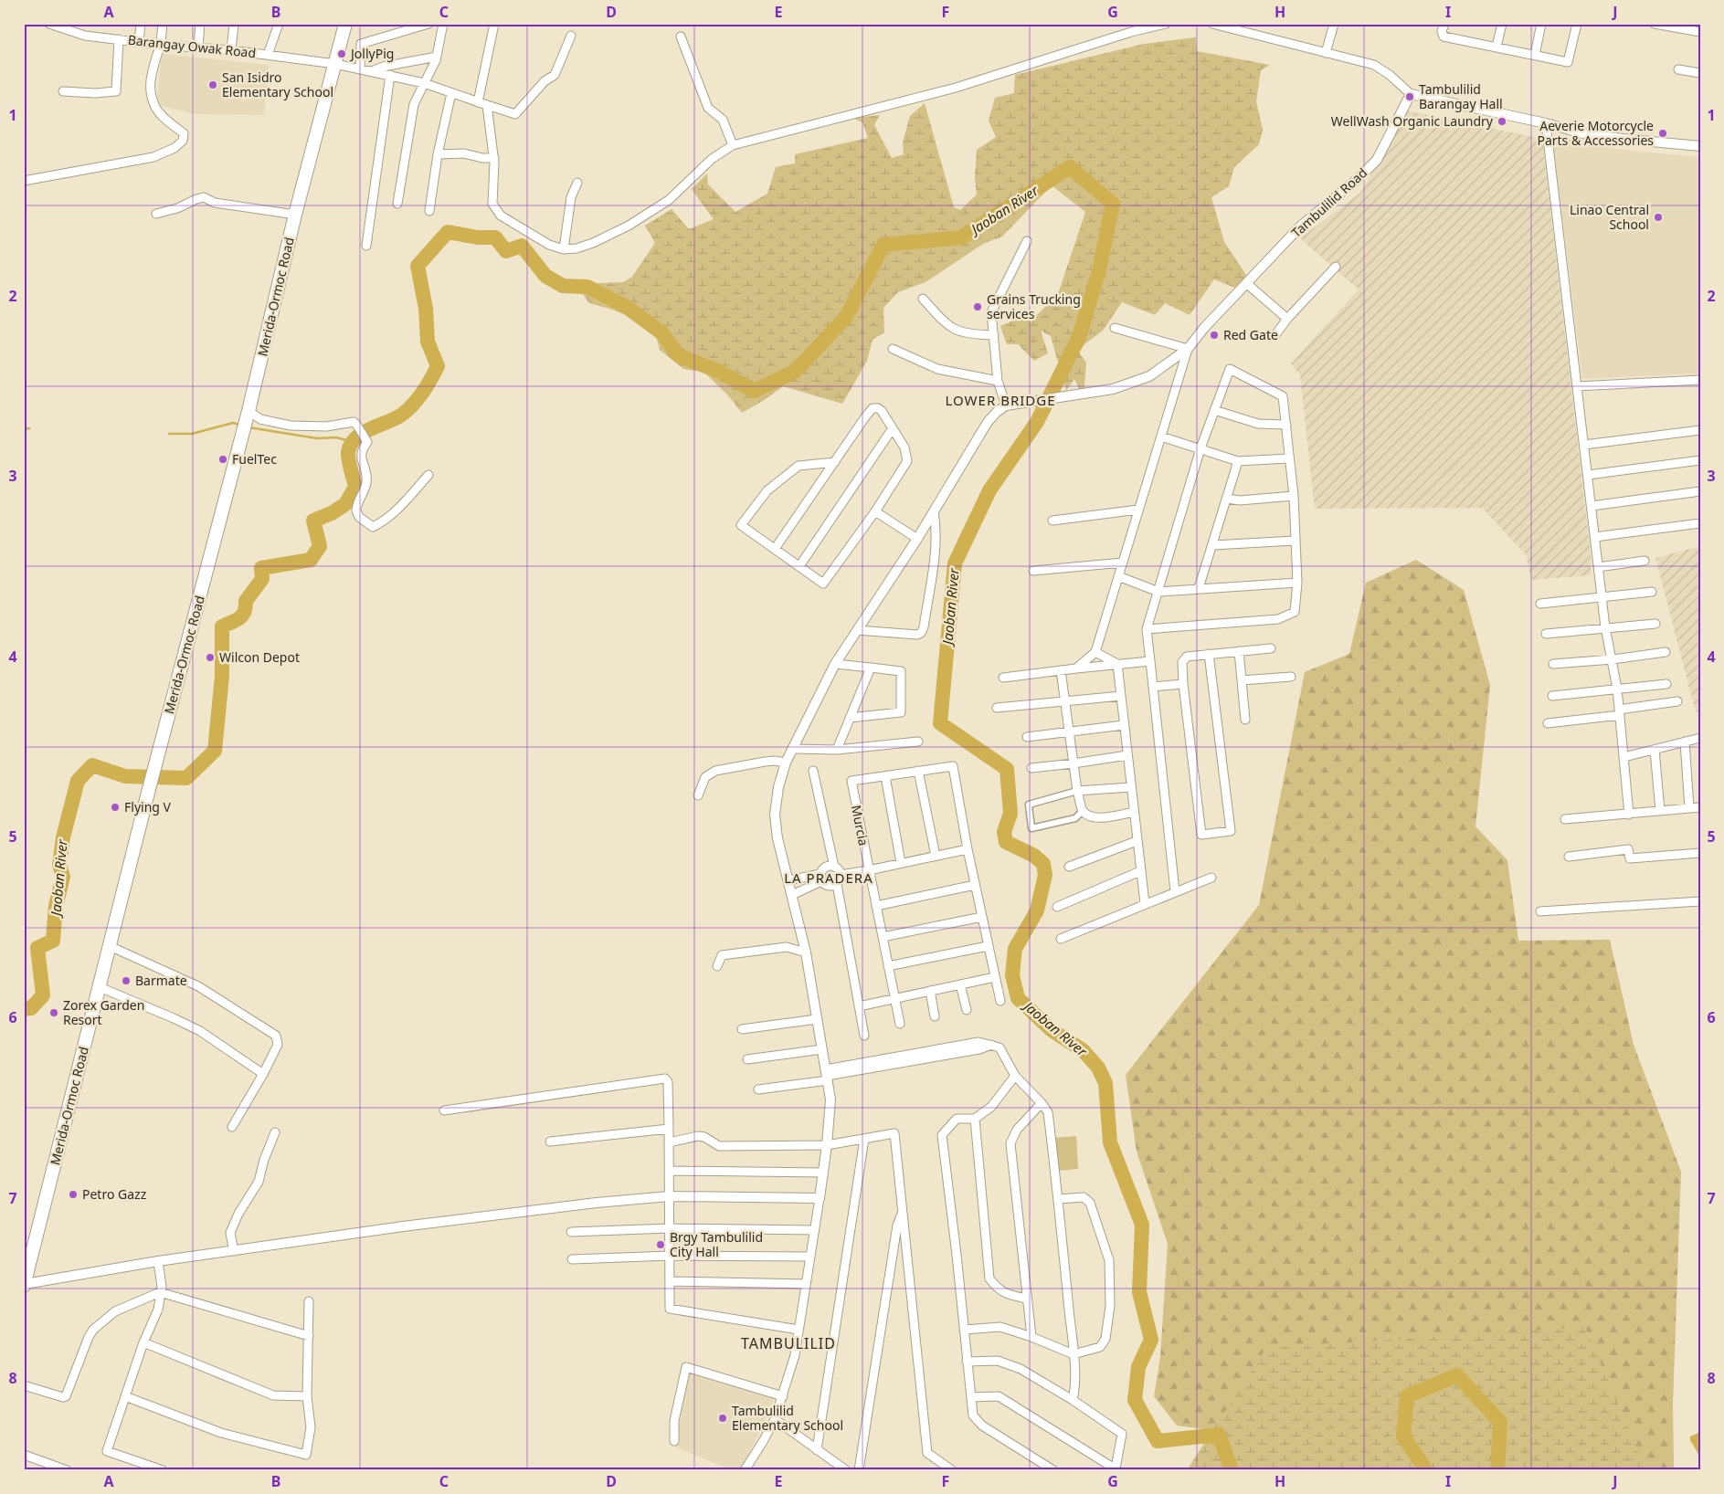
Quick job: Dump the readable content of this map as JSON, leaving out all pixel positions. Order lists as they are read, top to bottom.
{
  "streets": {
    "highway": ["Merida-Ormoc Road"],
    "street": ["Barangay Owak Road", "Tambulilid Road", "Murcia"]
  },
  "crossings": [
    ["Barangay Owak Road", "Merida-Ormoc Road"]
  ],
  "districts": ["LOWER BRIDGE", "LA PRADERA", "TAMBULILID"],
  "water": ["Jaoban River"],
  "places": [
    "JollyPig",
    "San Isidro Elementary School",
    "Tambulilid Barangay Hall",
    "WellWash Organic Laundry",
    "Aeverie Motorcycle Parts & Accessories",
    "Linao Central School",
    "Grains Trucking services",
    "Red Gate",
    "FuelTec",
    "Wilcon Depot",
    "Flying V",
    "Barmate",
    "Zorex Garden Resort",
    "Petro Gazz",
    "Brgy Tambulilid City Hall",
    "Tambulilid Elementary School"
  ],
  "grid": {
    "columns": [
      "A",
      "B",
      "C",
      "D",
      "E",
      "F",
      "G",
      "H",
      "I",
      "J"
    ],
    "rows": [
      "1",
      "2",
      "3",
      "4",
      "5",
      "6",
      "7",
      "8"
    ]
  }
}
